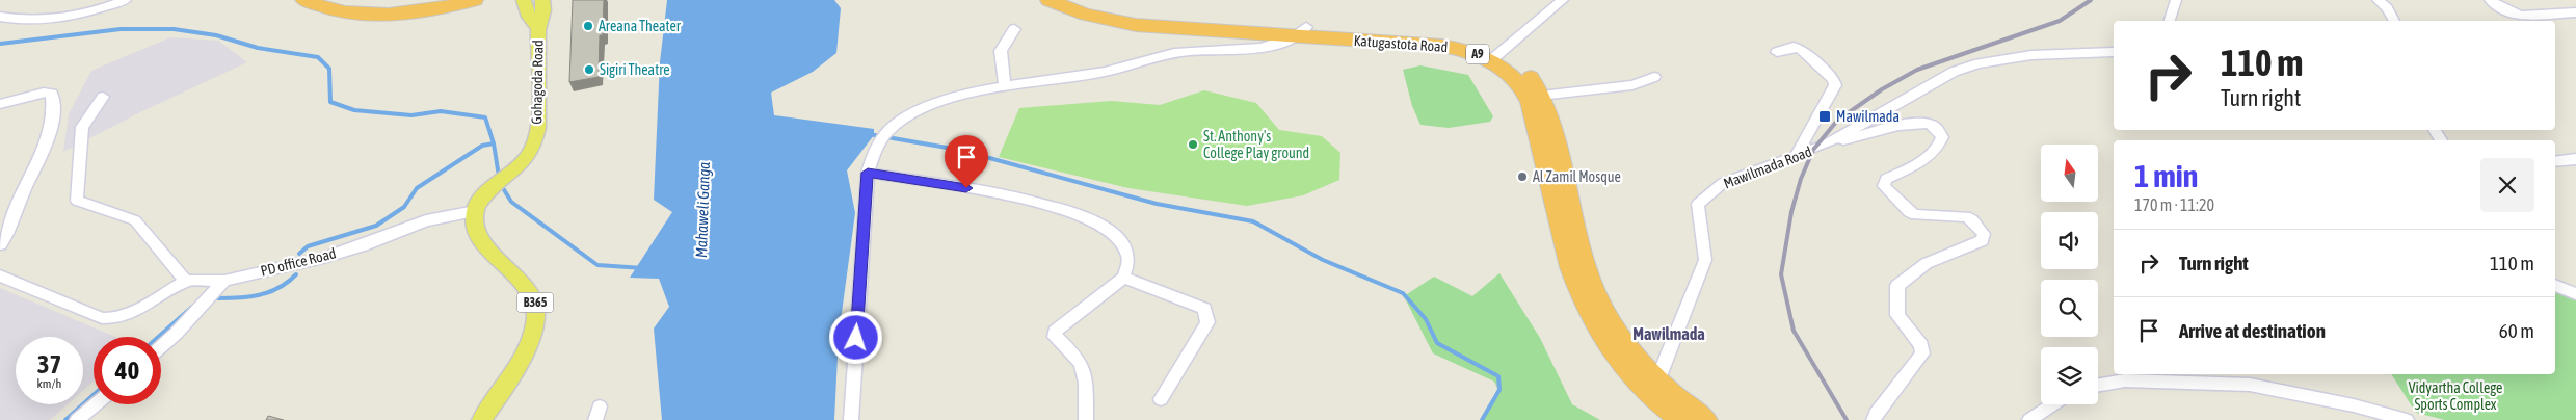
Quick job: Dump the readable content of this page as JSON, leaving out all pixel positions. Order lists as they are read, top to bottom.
{
  "streets": {
    "highway": ["Katugastota Road", "A9"],
    "main road": ["Gohagoda Road", "B365"],
    "street": ["Mawilmada Road", "PD office Road"]
  },
  "crossings": [
    ["Katugastota Road", "Mawilmada Road"],
    ["Gohagoda Road", "PD office Road"],
    ["Gohagoda Road", "B365"],
    ["PD office Road", "B365"]
  ],
  "districts": ["Mawilmada"],
  "water": ["Mahaweli Ganga"],
  "parks": ["Vidyartha College Sports Complex"],
  "places": {
    "other": [
      "Areana Theater",
      "Sigiri Theatre",
      "St. Anthony's College Play ground",
      "Al Zamil Mosque"
    ],
    "transit": ["Mawilmada"]
  },
  "north": "top",
  "page": {
    "turn": ["110 m", "Turn right"],
    "heading": ["1 min", "170 m · 11:20"],
    "list": [
      {
        "name": "Turn right",
        "value": "110 m"
      },
      {
        "name": "Arrive at destination",
        "value": "60 m"
      }
    ],
    "speed": "37 km/h",
    "limit": "40"
  }
}
